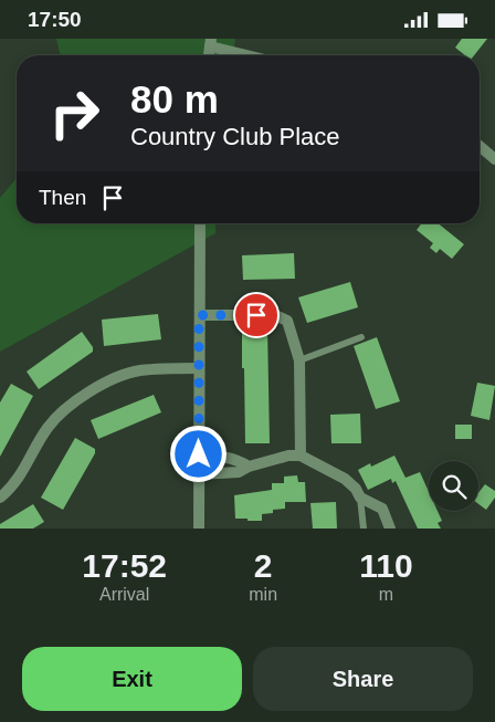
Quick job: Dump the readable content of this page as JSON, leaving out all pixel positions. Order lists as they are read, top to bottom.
{
  "page": {
    "status": "17:50",
    "turn": ["80 m", "Country Club Place"],
    "then": "Then",
    "eta": [
      "17:52",
      "Arrival",
      "2",
      "min",
      "110",
      "m"
    ],
    "buttons": ["Exit", "Share"]
  }
}
